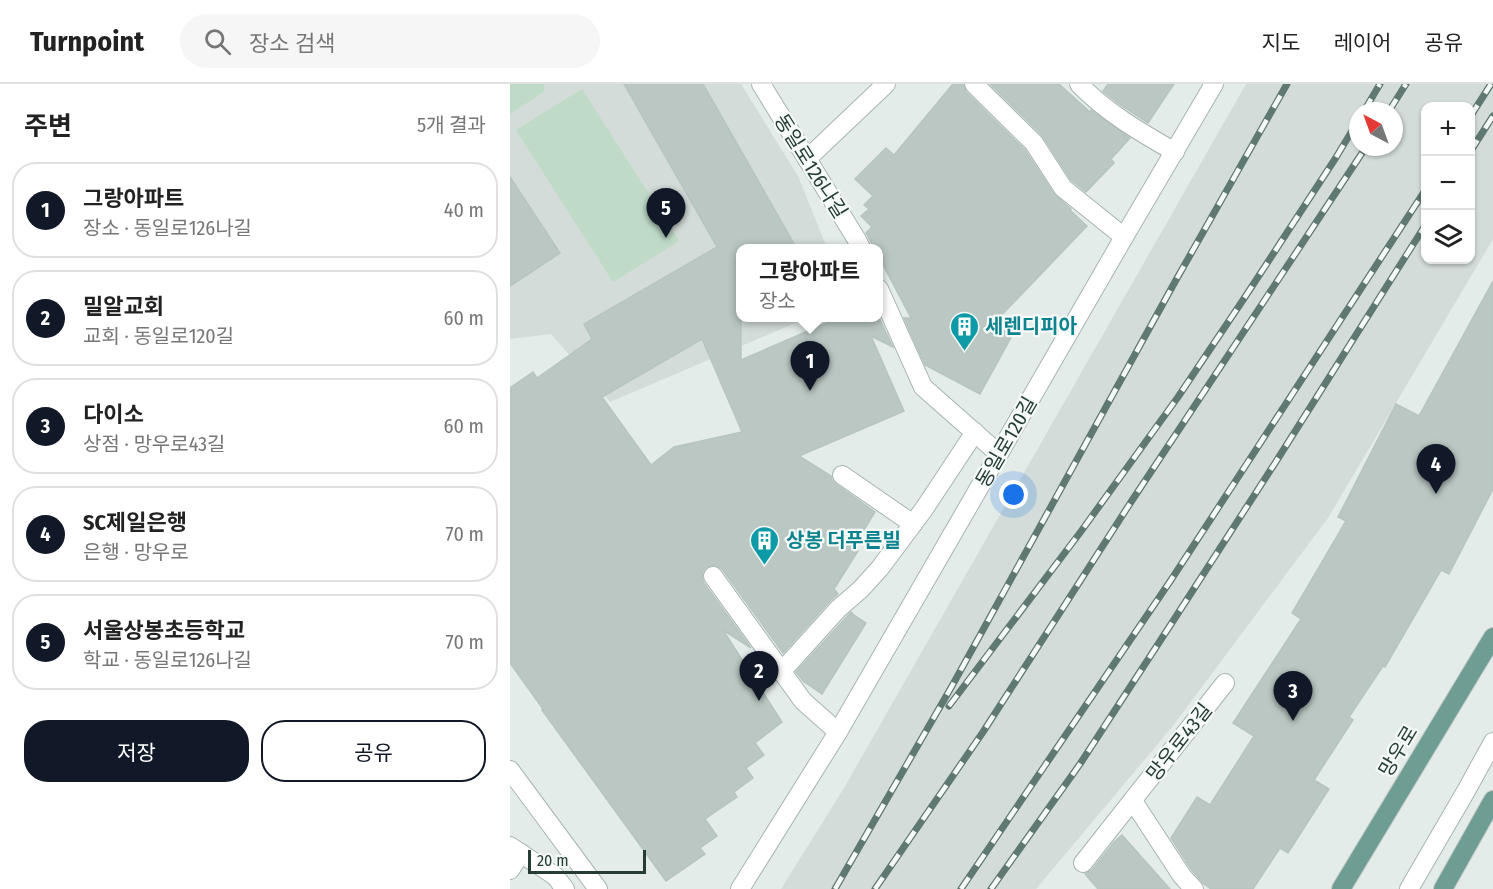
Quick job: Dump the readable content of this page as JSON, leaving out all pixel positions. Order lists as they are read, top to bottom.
{
  "streets": {
    "main road": ["망우로"],
    "street": ["동일로126나길", "동일로120길", "망우로43길"]
  },
  "places": {
    "building": ["세렌디피아", "상봉 더푸른빌"]
  },
  "scale_bar": "20 m",
  "north": "top left",
  "page": {
    "header": "Turnpoint",
    "search": "장소 검색",
    "nav": ["지도", "레이어", "공유"],
    "heading": ["주변", "5개 결과"],
    "map_buttons": ["+", "−"],
    "list": [
      {
        "mark": "1",
        "name": "그랑아파트",
        "note": "장소 · 동일로126나길",
        "value": "40 m"
      },
      {
        "mark": "2",
        "name": "밀알교회",
        "note": "교회 · 동일로120길",
        "value": "60 m"
      },
      {
        "mark": "3",
        "name": "다이소",
        "note": "상점 · 망우로43길",
        "value": "60 m"
      },
      {
        "mark": "4",
        "name": "SC제일은행",
        "note": "은행 · 망우로",
        "value": "70 m"
      },
      {
        "mark": "5",
        "name": "서울상봉초등학교",
        "note": "학교 · 동일로126나길",
        "value": "70 m"
      }
    ],
    "pins": [
      "5",
      "1",
      "4",
      "2",
      "3"
    ],
    "popup": ["그랑아파트", "장소"],
    "buttons": ["저장", "공유"],
    "scale": "20 m"
  }
}
